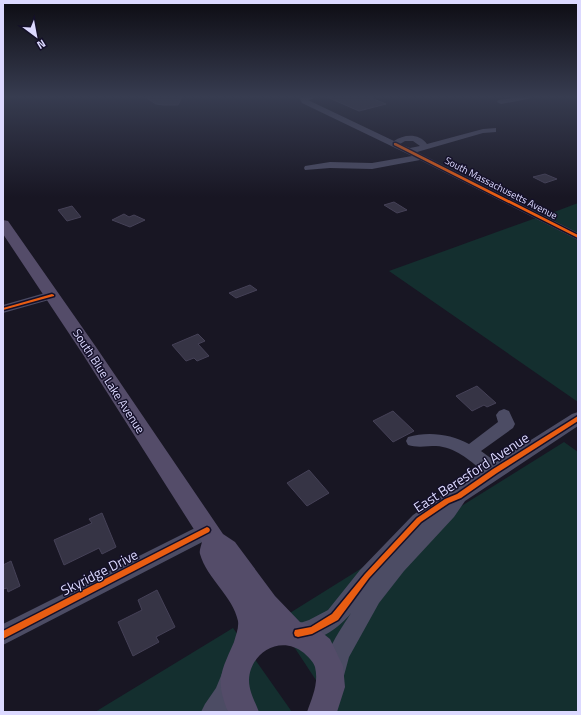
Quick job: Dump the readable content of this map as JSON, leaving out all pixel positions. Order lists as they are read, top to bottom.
{
  "streets": {
    "main road": ["South Blue Lake Avenue"],
    "street": ["South Massachusetts Avenue", "East Beresford Avenue", "Skyridge Drive"]
  },
  "crossings": [
    ["South Blue Lake Avenue", "East Beresford Avenue"],
    ["South Blue Lake Avenue", "Skyridge Drive"]
  ],
  "north": "bottom right"
}
